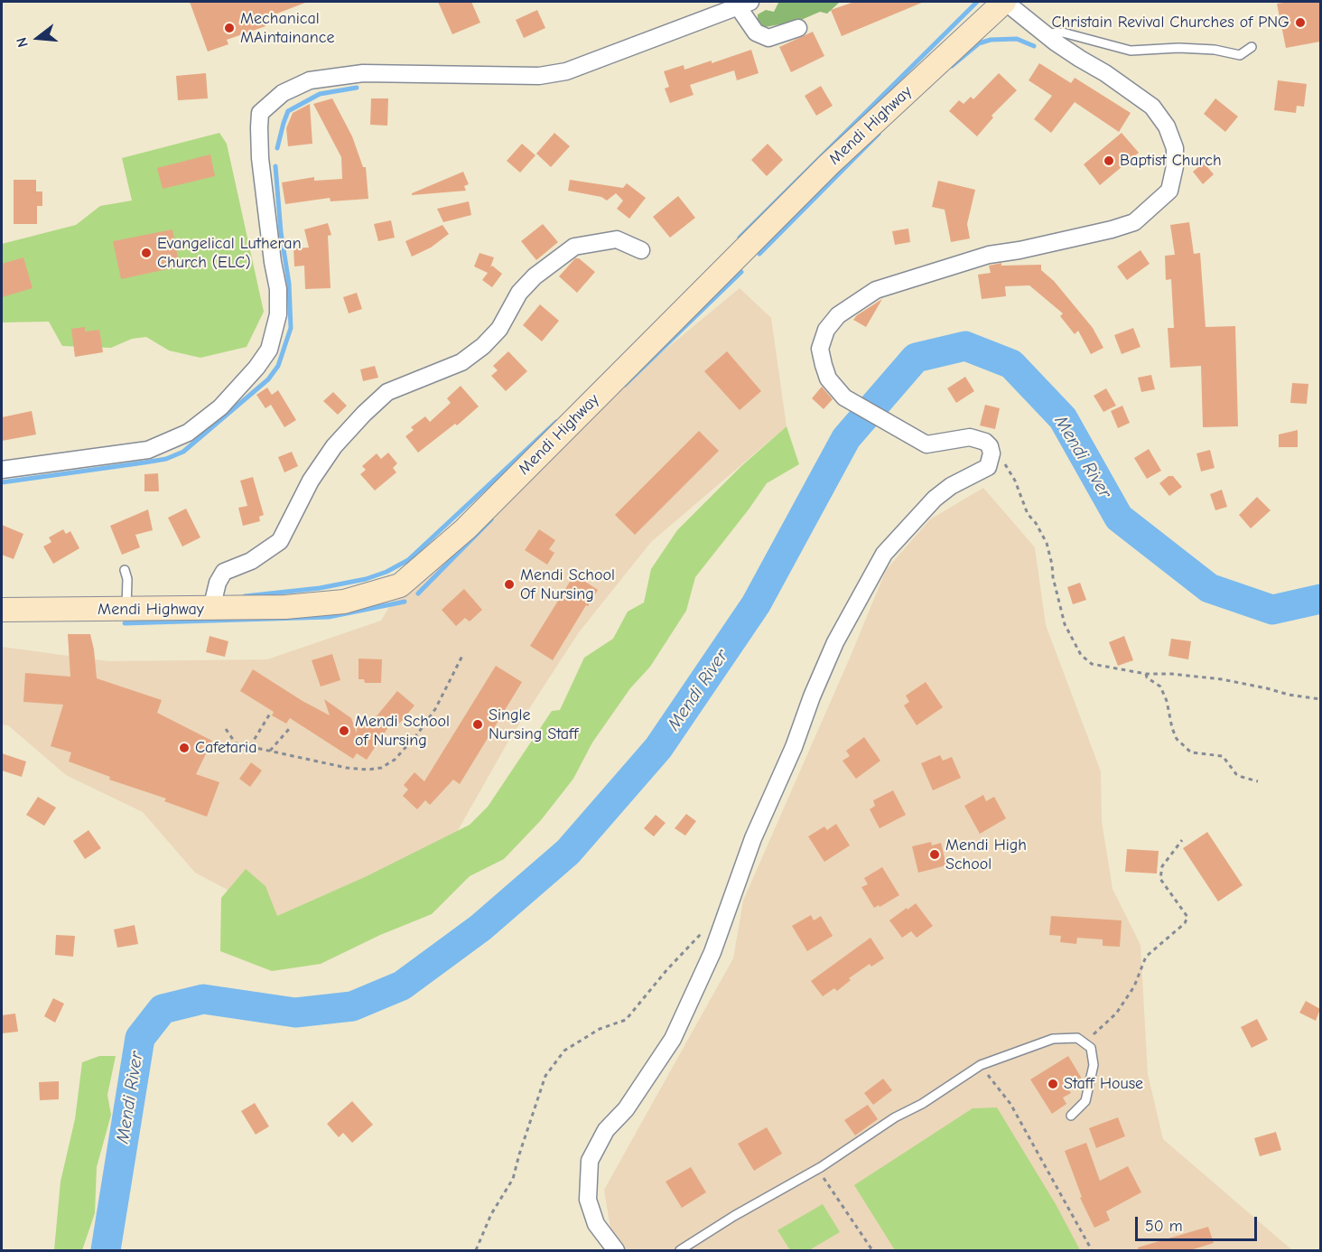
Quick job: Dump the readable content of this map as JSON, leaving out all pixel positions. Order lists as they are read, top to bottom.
{
  "streets": {
    "main road": ["Mendi Highway"]
  },
  "water": ["Mendi River"],
  "places": [
    "Christain Revival Churches of PNG",
    "Mechanical MAintainance",
    "Baptist Church",
    "Evangelical Lutheran Church (ELC)",
    "Mendi School Of Nursing",
    "Single Nursing Staff",
    "Mendi School of Nursing",
    "Cafetaria",
    "Mendi High School",
    "Staff House"
  ],
  "scale_bar": "50 m",
  "north": "left"
}
